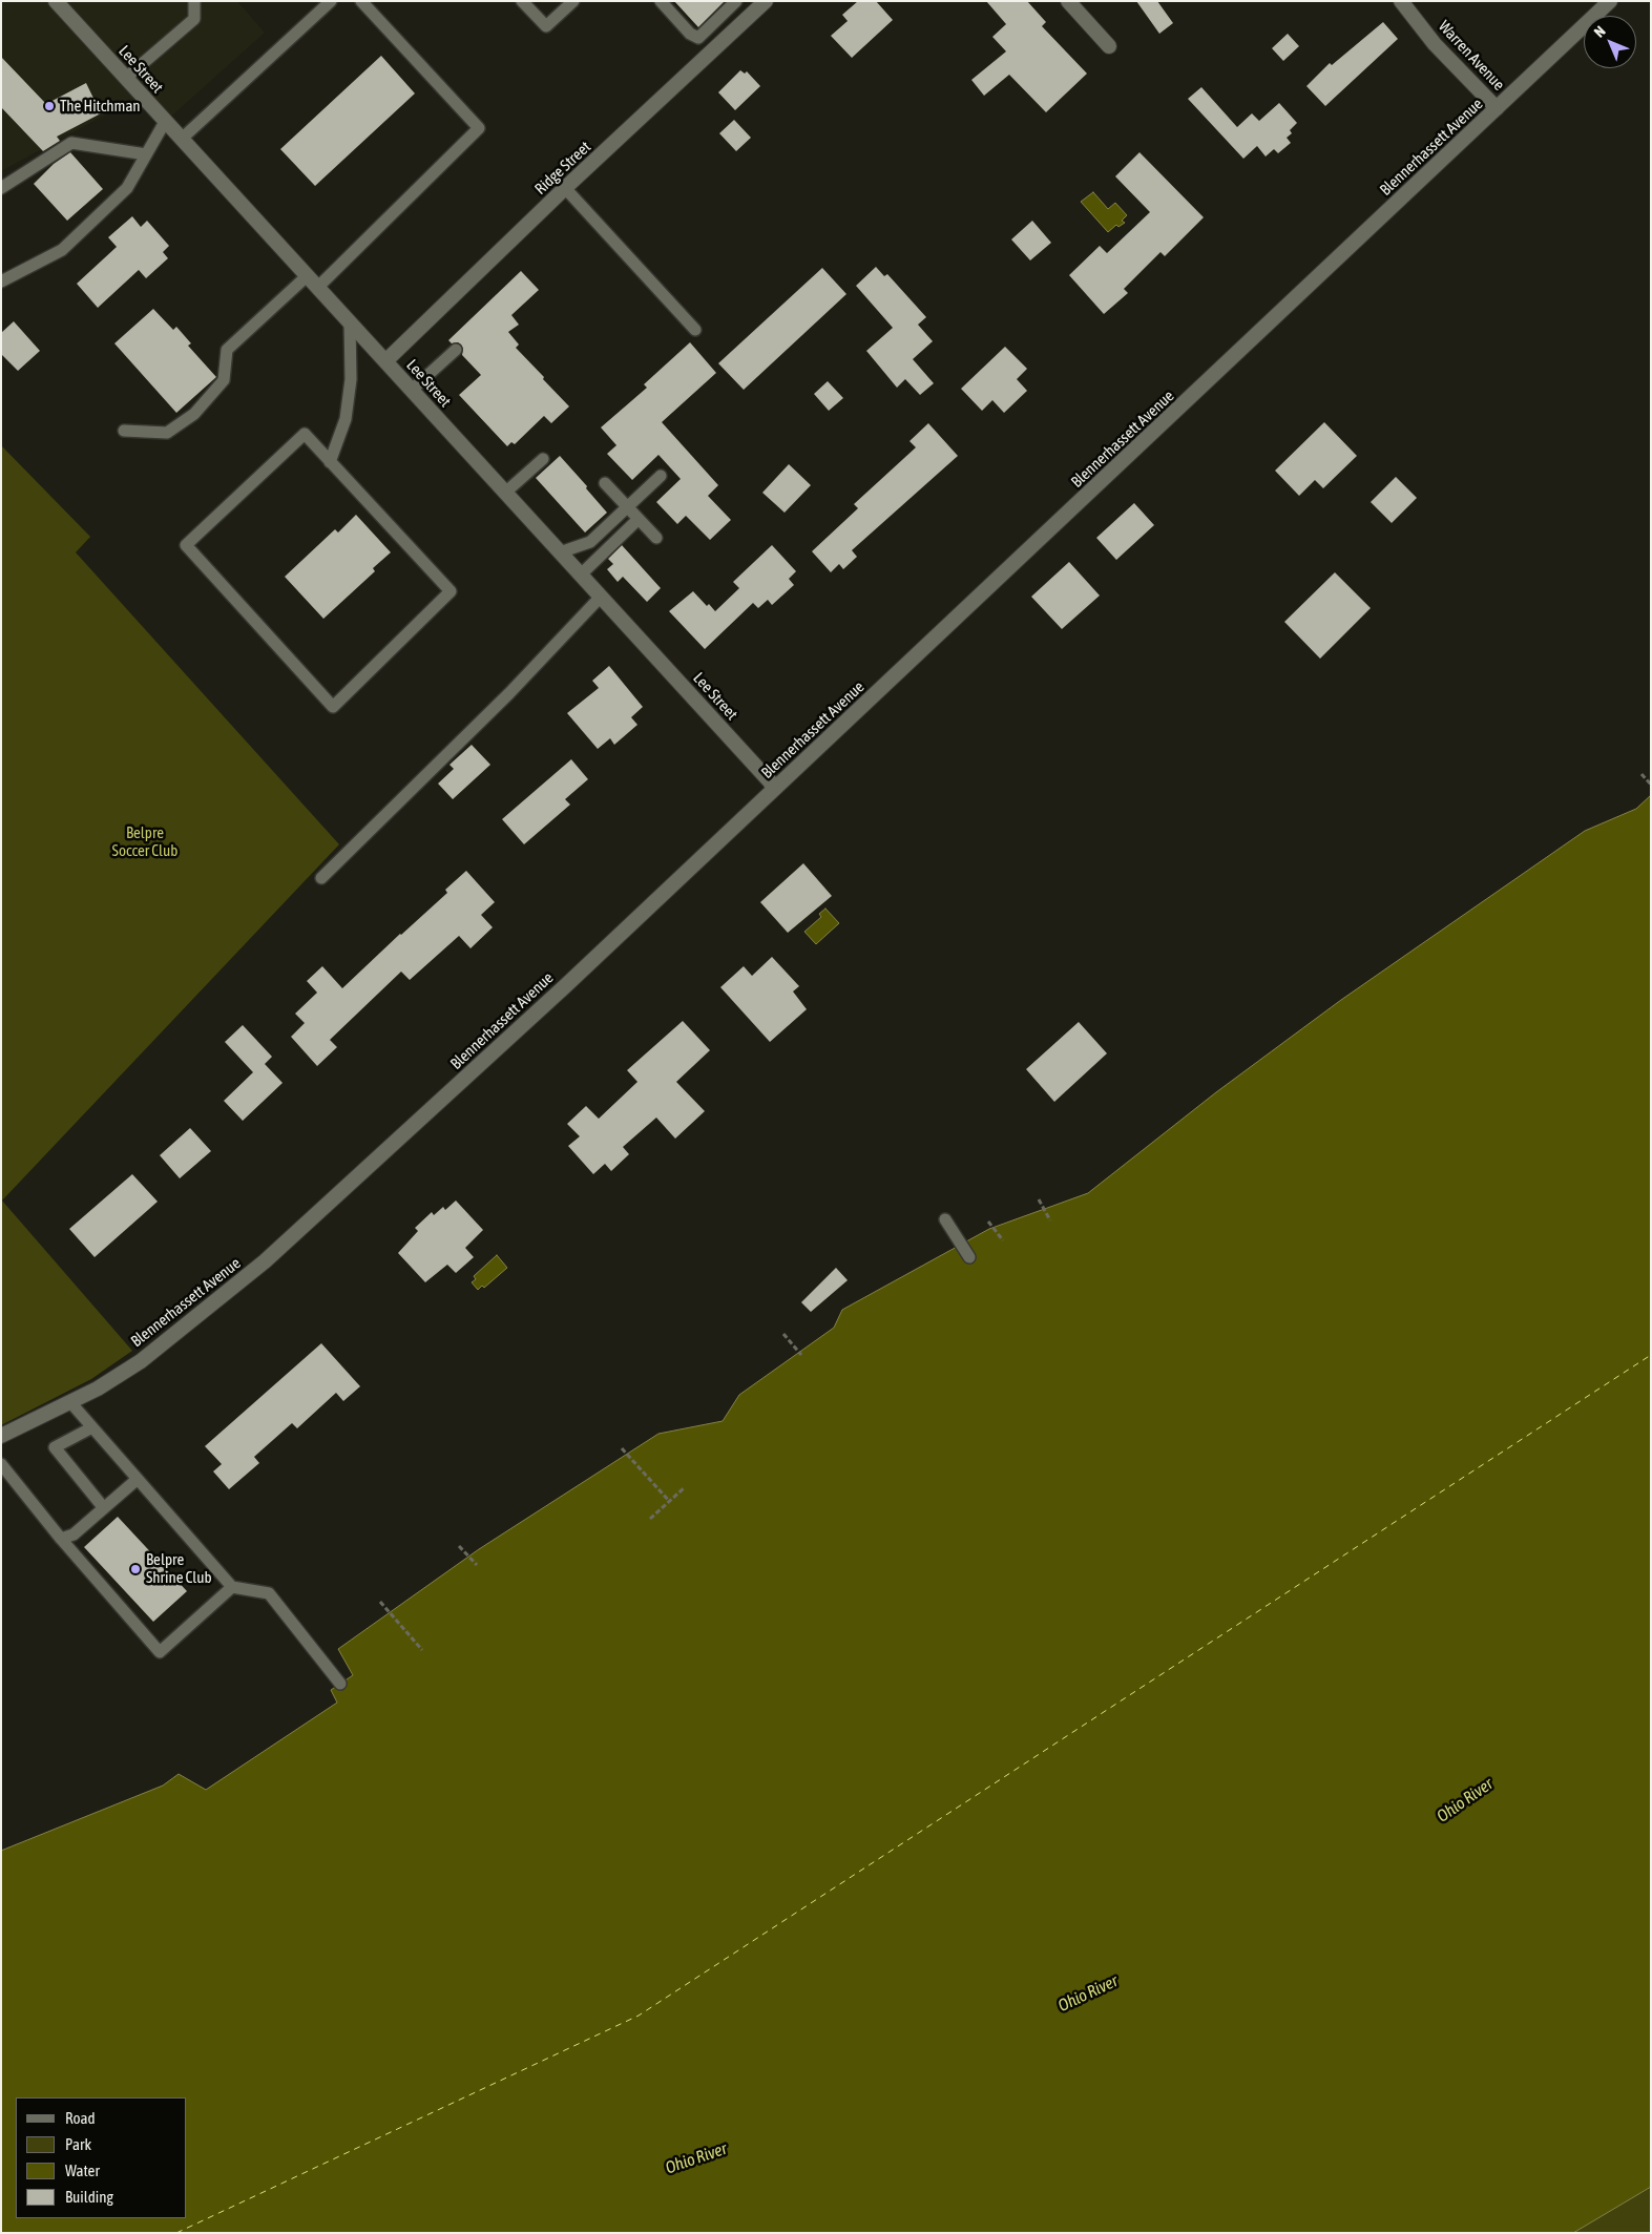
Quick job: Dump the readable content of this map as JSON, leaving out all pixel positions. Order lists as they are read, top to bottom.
{
  "streets": {
    "street": [
      "Warren Avenue",
      "Lee Street",
      "Blennerhassett Avenue",
      "Ridge Street"
    ]
  },
  "crossings": [
    ["Warren Avenue", "Blennerhassett Avenue"],
    ["Lee Street", "Blennerhassett Avenue"],
    ["Lee Street", "Ridge Street"]
  ],
  "water": ["Ohio River"],
  "parks": ["Belpre Soccer Club"],
  "places": ["The Hitchman", "Belpre Shrine Club"],
  "legend": [
    "Road",
    "Park",
    "Water",
    "Building"
  ],
  "north": "top left"
}
